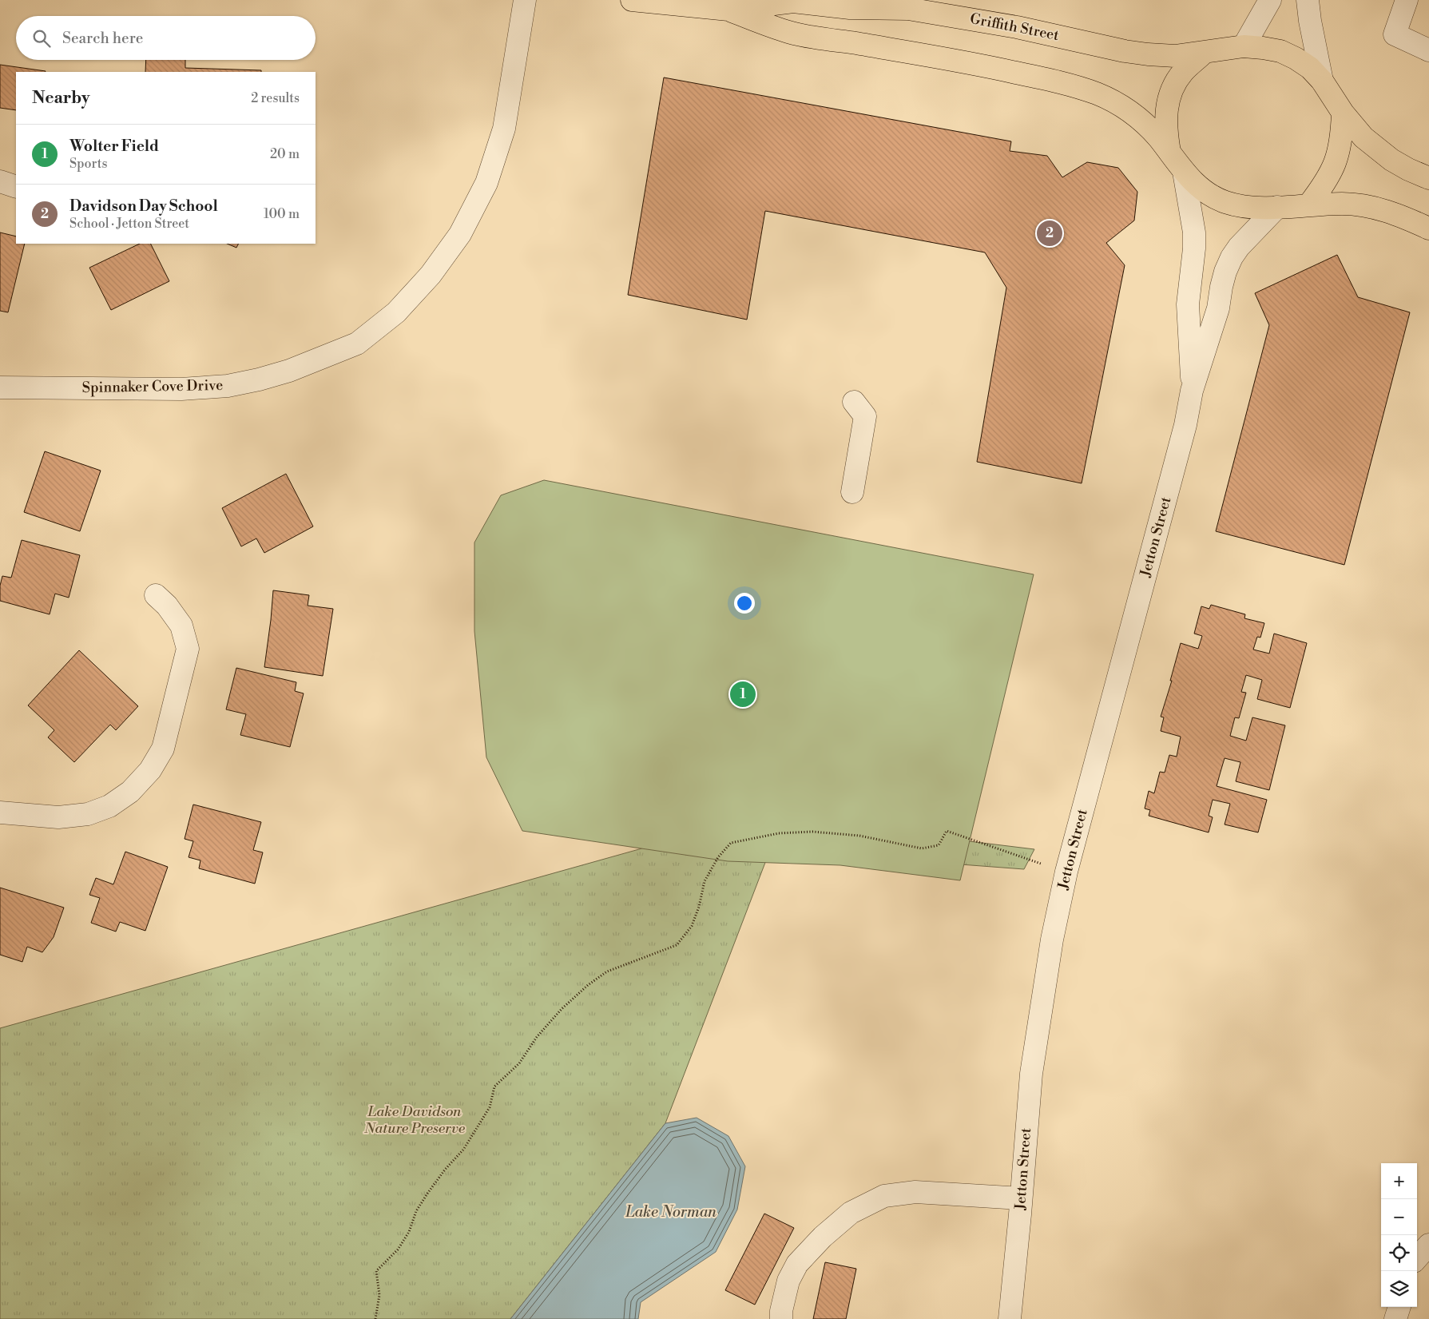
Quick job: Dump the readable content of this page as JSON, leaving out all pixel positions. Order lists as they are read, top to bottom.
{
  "streets": {
    "main road": ["Griffith Street"],
    "street": ["Spinnaker Cove Drive", "Jetton Street"]
  },
  "crossings": [
    ["Griffith Street", "Jetton Street"]
  ],
  "water": ["Lake Norman"],
  "parks": ["Lake Davidson Nature Preserve"],
  "page": {
    "search": "Search here",
    "heading": ["Nearby", "2 results"],
    "list": [
      {
        "mark": "1",
        "name": "Wolter Field",
        "note": "Sports",
        "value": "20 m"
      },
      {
        "mark": "2",
        "name": "Davidson Day School",
        "note": "School · Jetton Street",
        "value": "100 m"
      }
    ],
    "pins": ["2", "1"],
    "map_buttons": ["+", "−"]
  }
}
